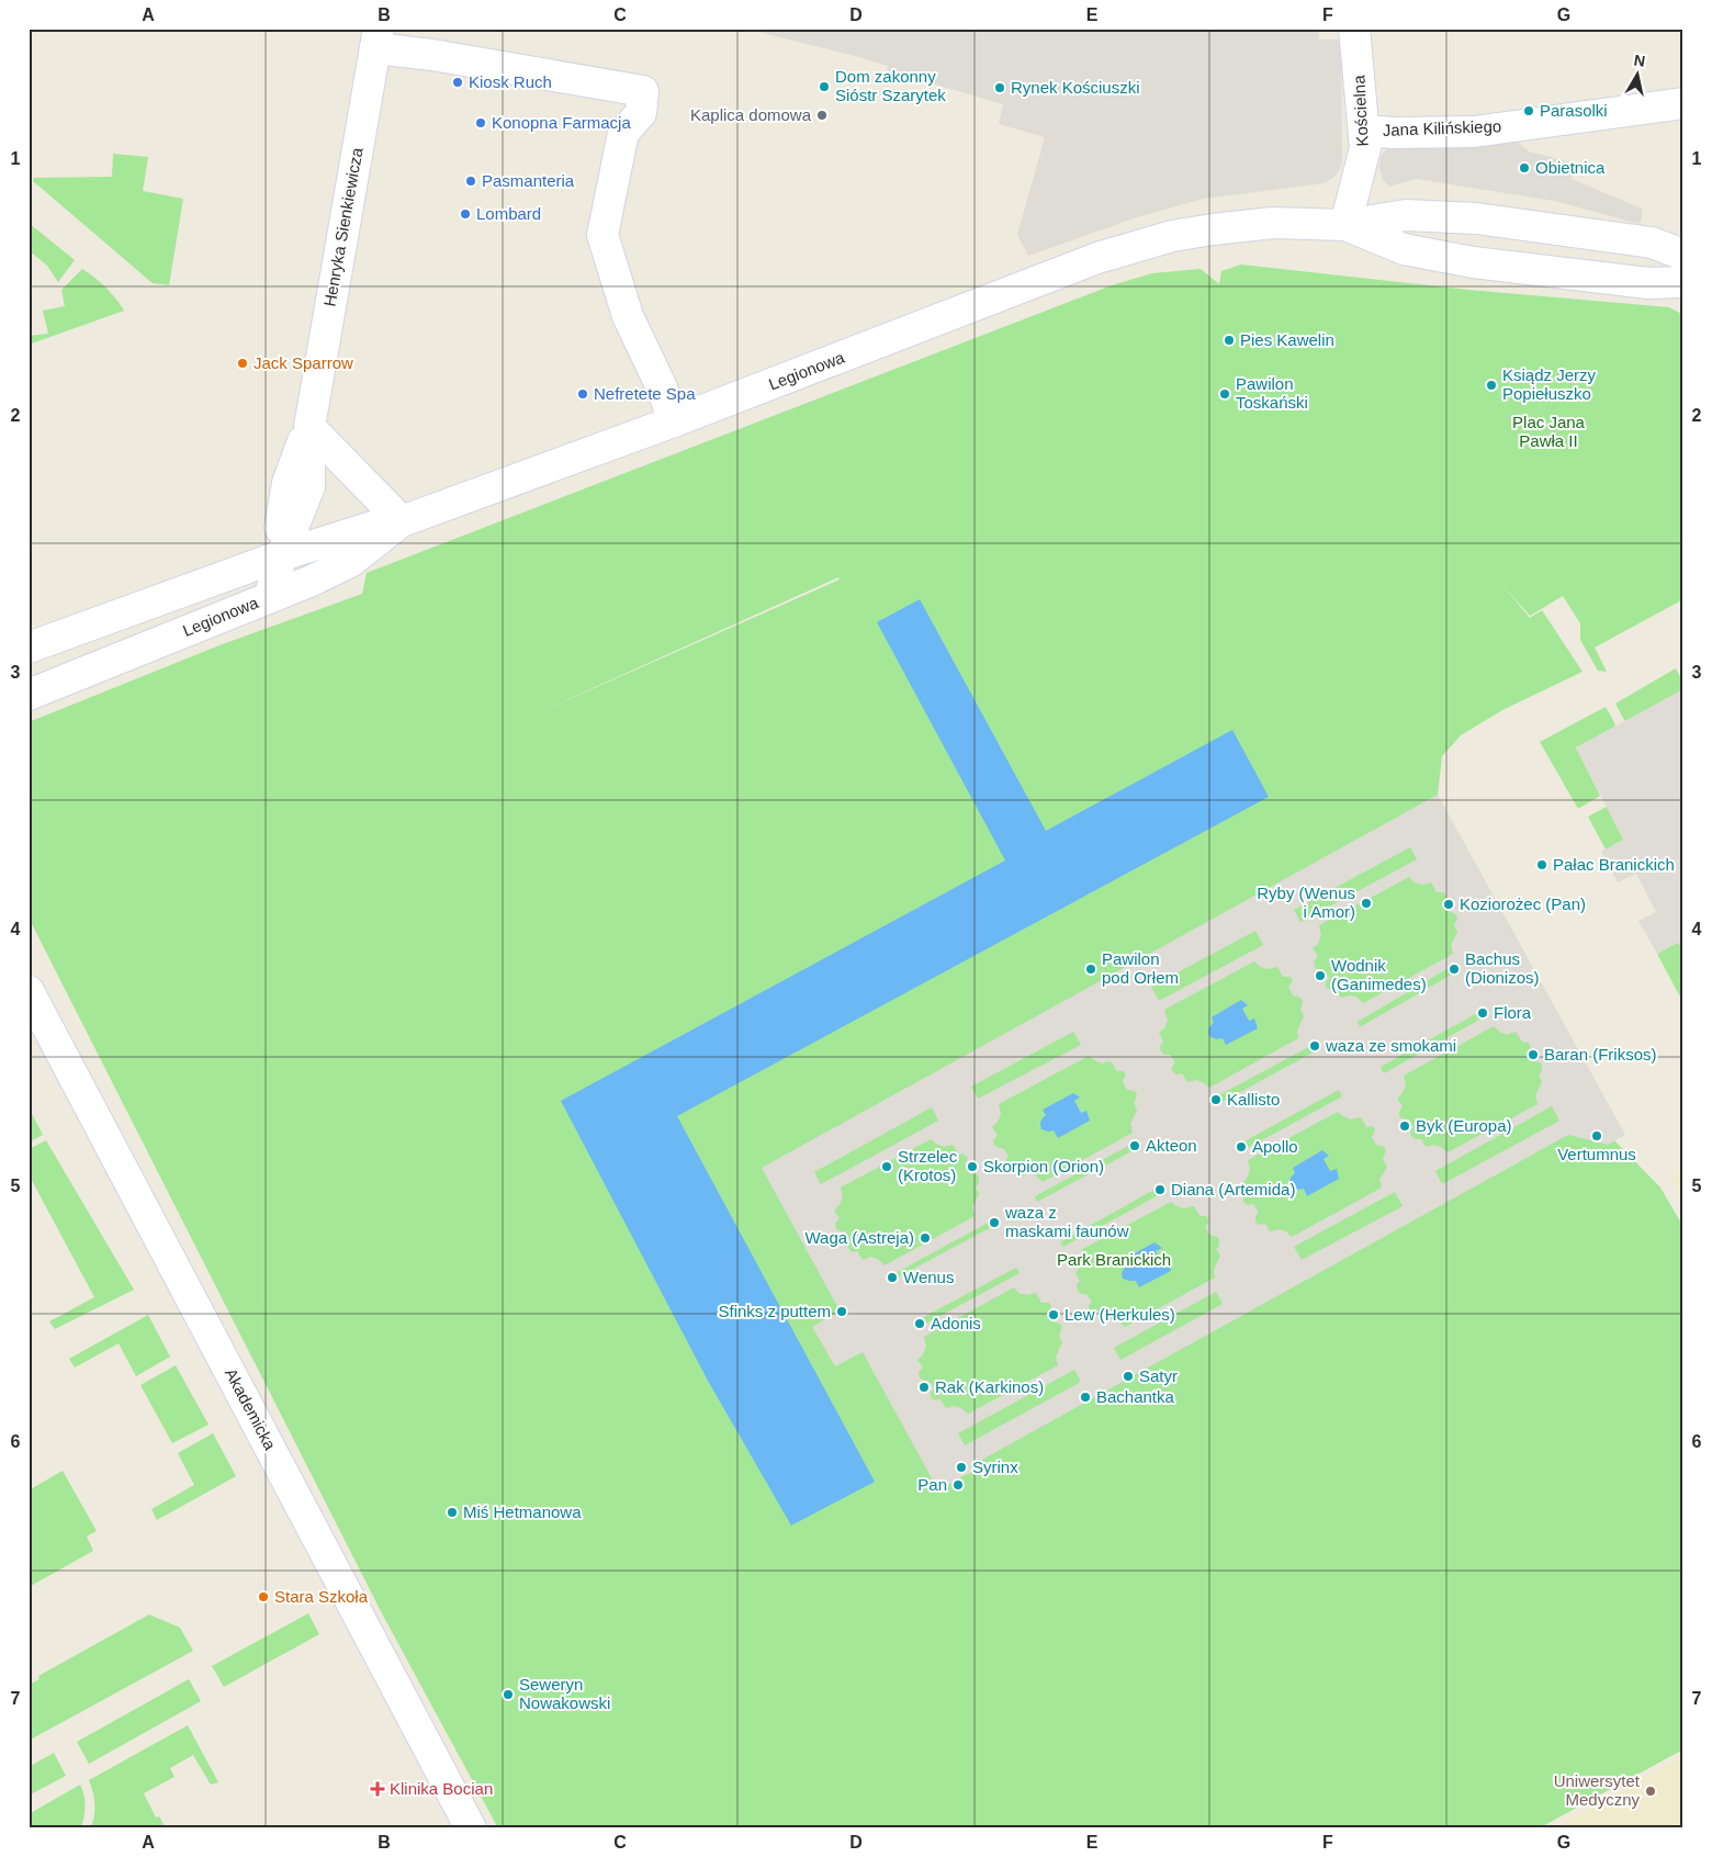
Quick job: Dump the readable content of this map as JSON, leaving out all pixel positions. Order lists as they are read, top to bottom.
{
  "streets": {
    "street": [
      "Kościelna",
      "Jana Kilińskiego",
      "Henryka Sienkiewicza",
      "Legionowa",
      "Akademicka"
    ]
  },
  "crossings": [
    ["Kościelna", "Jana Kilińskiego"],
    ["Kościelna", "Legionowa"],
    ["Henryka Sienkiewicza", "Legionowa"]
  ],
  "parks": ["Plac Jana Pawła II", "Park Branickich"],
  "places": {
    "other": [
      "Kiosk Ruch",
      "Dom zakonny Sióstr Szarytek",
      "Rynek Kościuszki",
      "Parasolki",
      "Kaplica domowa",
      "Konopna Farmacja",
      "Obietnica",
      "Pasmanteria",
      "Lombard",
      "Pies Kawelin",
      "Jack Sparrow",
      "Ksiądz Jerzy Popiełuszko",
      "Nefretete Spa",
      "Pawilon Toskański",
      "Pałac Branickich",
      "Ryby (Wenus i Amor)",
      "Koziorożec (Pan)",
      "Pawilon pod Orłem",
      "Bachus (Dionizos)",
      "Wodnik (Ganimedes)",
      "Flora",
      "waza ze smokami",
      "Baran (Friksos)",
      "Kallisto",
      "Byk (Europa)",
      "Vertumnus",
      "Akteon",
      "Apollo",
      "Strzelec (Krotos)",
      "Skorpion (Orion)",
      "Diana (Artemida)",
      "waza z maskami faunów",
      "Waga (Astreja)",
      "Wenus",
      "Sfinks z puttem",
      "Lew (Herkules)",
      "Adonis",
      "Satyr",
      "Rak (Karkinos)",
      "Bachantka",
      "Syrinx",
      "Pan",
      "Miś Hetmanowa",
      "Stara Szkoła",
      "Seweryn Nowakowski",
      "Uniwersytet Medyczny"
    ],
    "health": ["Klinika Bocian"]
  },
  "north": "top",
  "grid": {
    "columns": [
      "A",
      "B",
      "C",
      "D",
      "E",
      "F",
      "G"
    ],
    "rows": [
      "1",
      "2",
      "3",
      "4",
      "5",
      "6",
      "7"
    ]
  }
}
